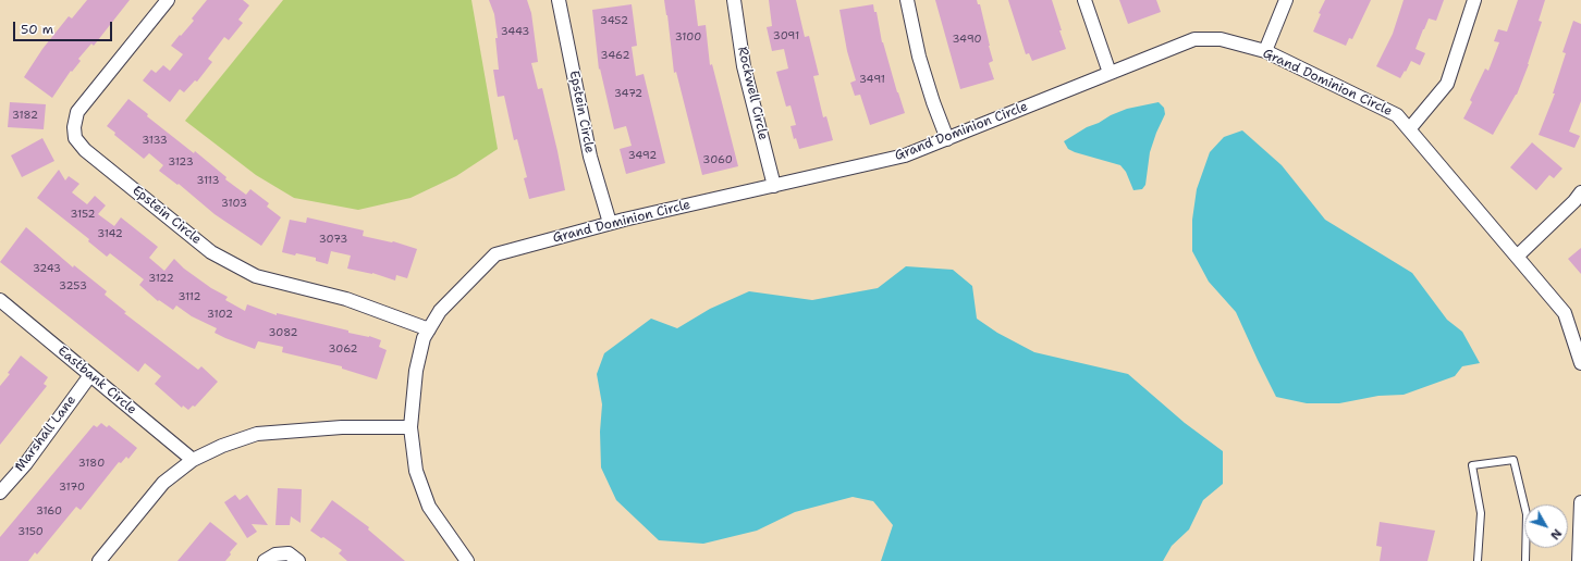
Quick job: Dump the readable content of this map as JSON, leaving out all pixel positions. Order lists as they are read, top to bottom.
{
  "streets": {
    "street": [
      "Grand Dominion Circle",
      "Rockwell Circle",
      "Epstein Circle",
      "Eastbank Circle",
      "Marshall Lane"
    ]
  },
  "crossings": [
    ["Grand Dominion Circle", "Rockwell Circle"],
    ["Grand Dominion Circle", "Epstein Circle"],
    ["Eastbank Circle", "Marshall Lane"]
  ],
  "house_numbers": [
    "3452",
    "3443",
    "3091",
    "3100",
    "3490",
    "3462",
    "3491",
    "3472",
    "3182",
    "3133",
    "3492",
    "3060",
    "3123",
    "3113",
    "3103",
    "3152",
    "3142",
    "3073",
    "3243",
    "3122",
    "3253",
    "3112",
    "3102",
    "3082",
    "3062",
    "3180",
    "3170",
    "3160",
    "3150"
  ],
  "scale_bar": "50 m",
  "north": "bottom right"
}
